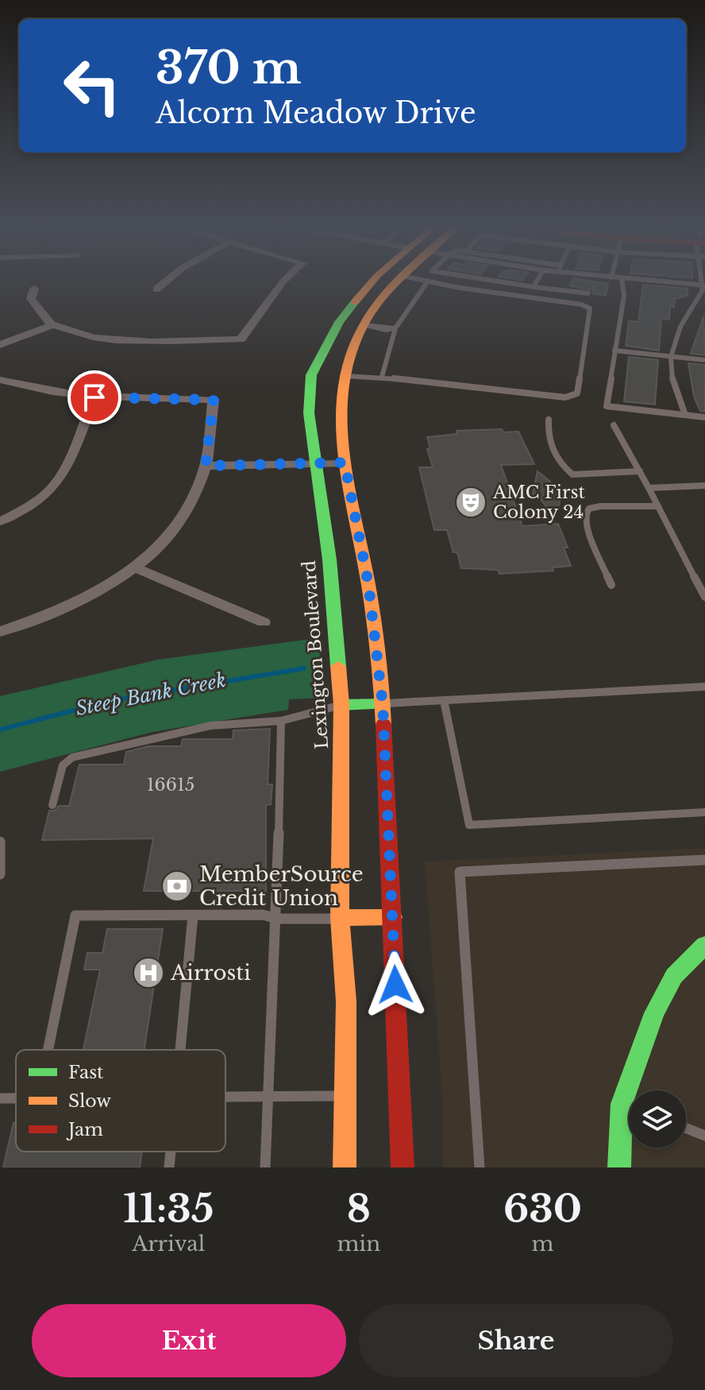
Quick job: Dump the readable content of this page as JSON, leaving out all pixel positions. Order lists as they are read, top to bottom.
{
  "streets": {
    "main road": ["Lexington Boulevard"]
  },
  "water": ["Steep Bank Creek"],
  "places": {
    "theatre": ["AMC First Colony 24"],
    "bank": ["MemberSource Credit Union"],
    "hospital": ["Airrosti"]
  },
  "house_numbers": ["16615"],
  "legend": ["Fast", "Slow", "Jam"],
  "page": {
    "turn": ["370 m", "Alcorn Meadow Drive"],
    "eta": [
      "11:35",
      "Arrival",
      "8",
      "min",
      "630",
      "m"
    ],
    "buttons": ["Exit", "Share"]
  }
}
